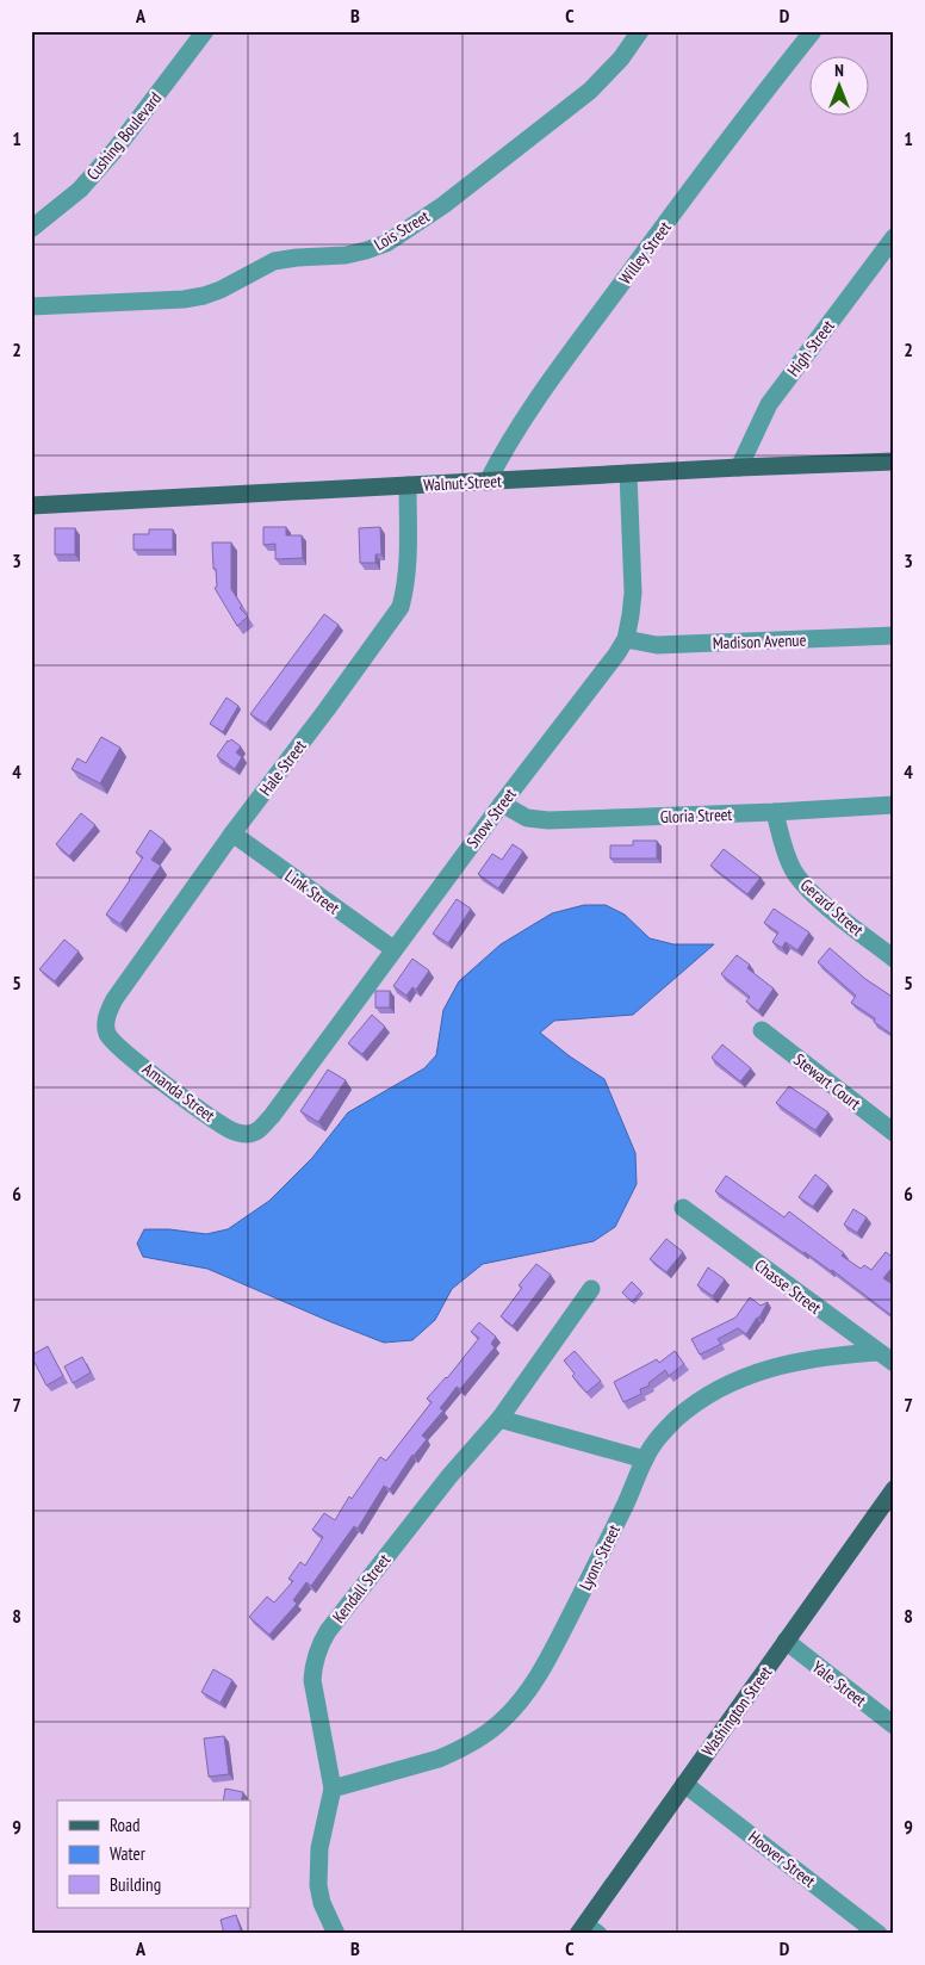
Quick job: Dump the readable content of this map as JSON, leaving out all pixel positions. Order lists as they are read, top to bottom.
{
  "streets": {
    "main road": ["Walnut Street", "Washington Street"],
    "street": [
      "Cushing Boulevard",
      "Lois Street",
      "Willey Street",
      "High Street",
      "Madison Avenue",
      "Hale Street",
      "Gloria Street",
      "Snow Street",
      "Link Street",
      "Gerard Street",
      "Stewart Court",
      "Amanda Street",
      "Chasse Street",
      "Lyons Street",
      "Kendall Street",
      "Yale Street",
      "Hoover Street"
    ]
  },
  "crossings": [
    ["Willey Street", "Walnut Street"],
    ["High Street", "Walnut Street"],
    ["Walnut Street", "Hale Street"],
    ["Walnut Street", "Snow Street"],
    ["Madison Avenue", "Snow Street"],
    ["Hale Street", "Link Street"],
    ["Hale Street", "Amanda Street"],
    ["Gloria Street", "Snow Street"],
    ["Gloria Street", "Gerard Street"],
    ["Snow Street", "Link Street"],
    ["Snow Street", "Amanda Street"],
    ["Chasse Street", "Lyons Street"],
    ["Lyons Street", "Kendall Street"],
    ["Yale Street", "Washington Street"],
    ["Washington Street", "Hoover Street"]
  ],
  "legend": ["Road", "Water", "Building"],
  "north": "top",
  "grid": {
    "columns": [
      "A",
      "B",
      "C",
      "D"
    ],
    "rows": [
      "1",
      "2",
      "3",
      "4",
      "5",
      "6",
      "7",
      "8",
      "9"
    ]
  }
}
